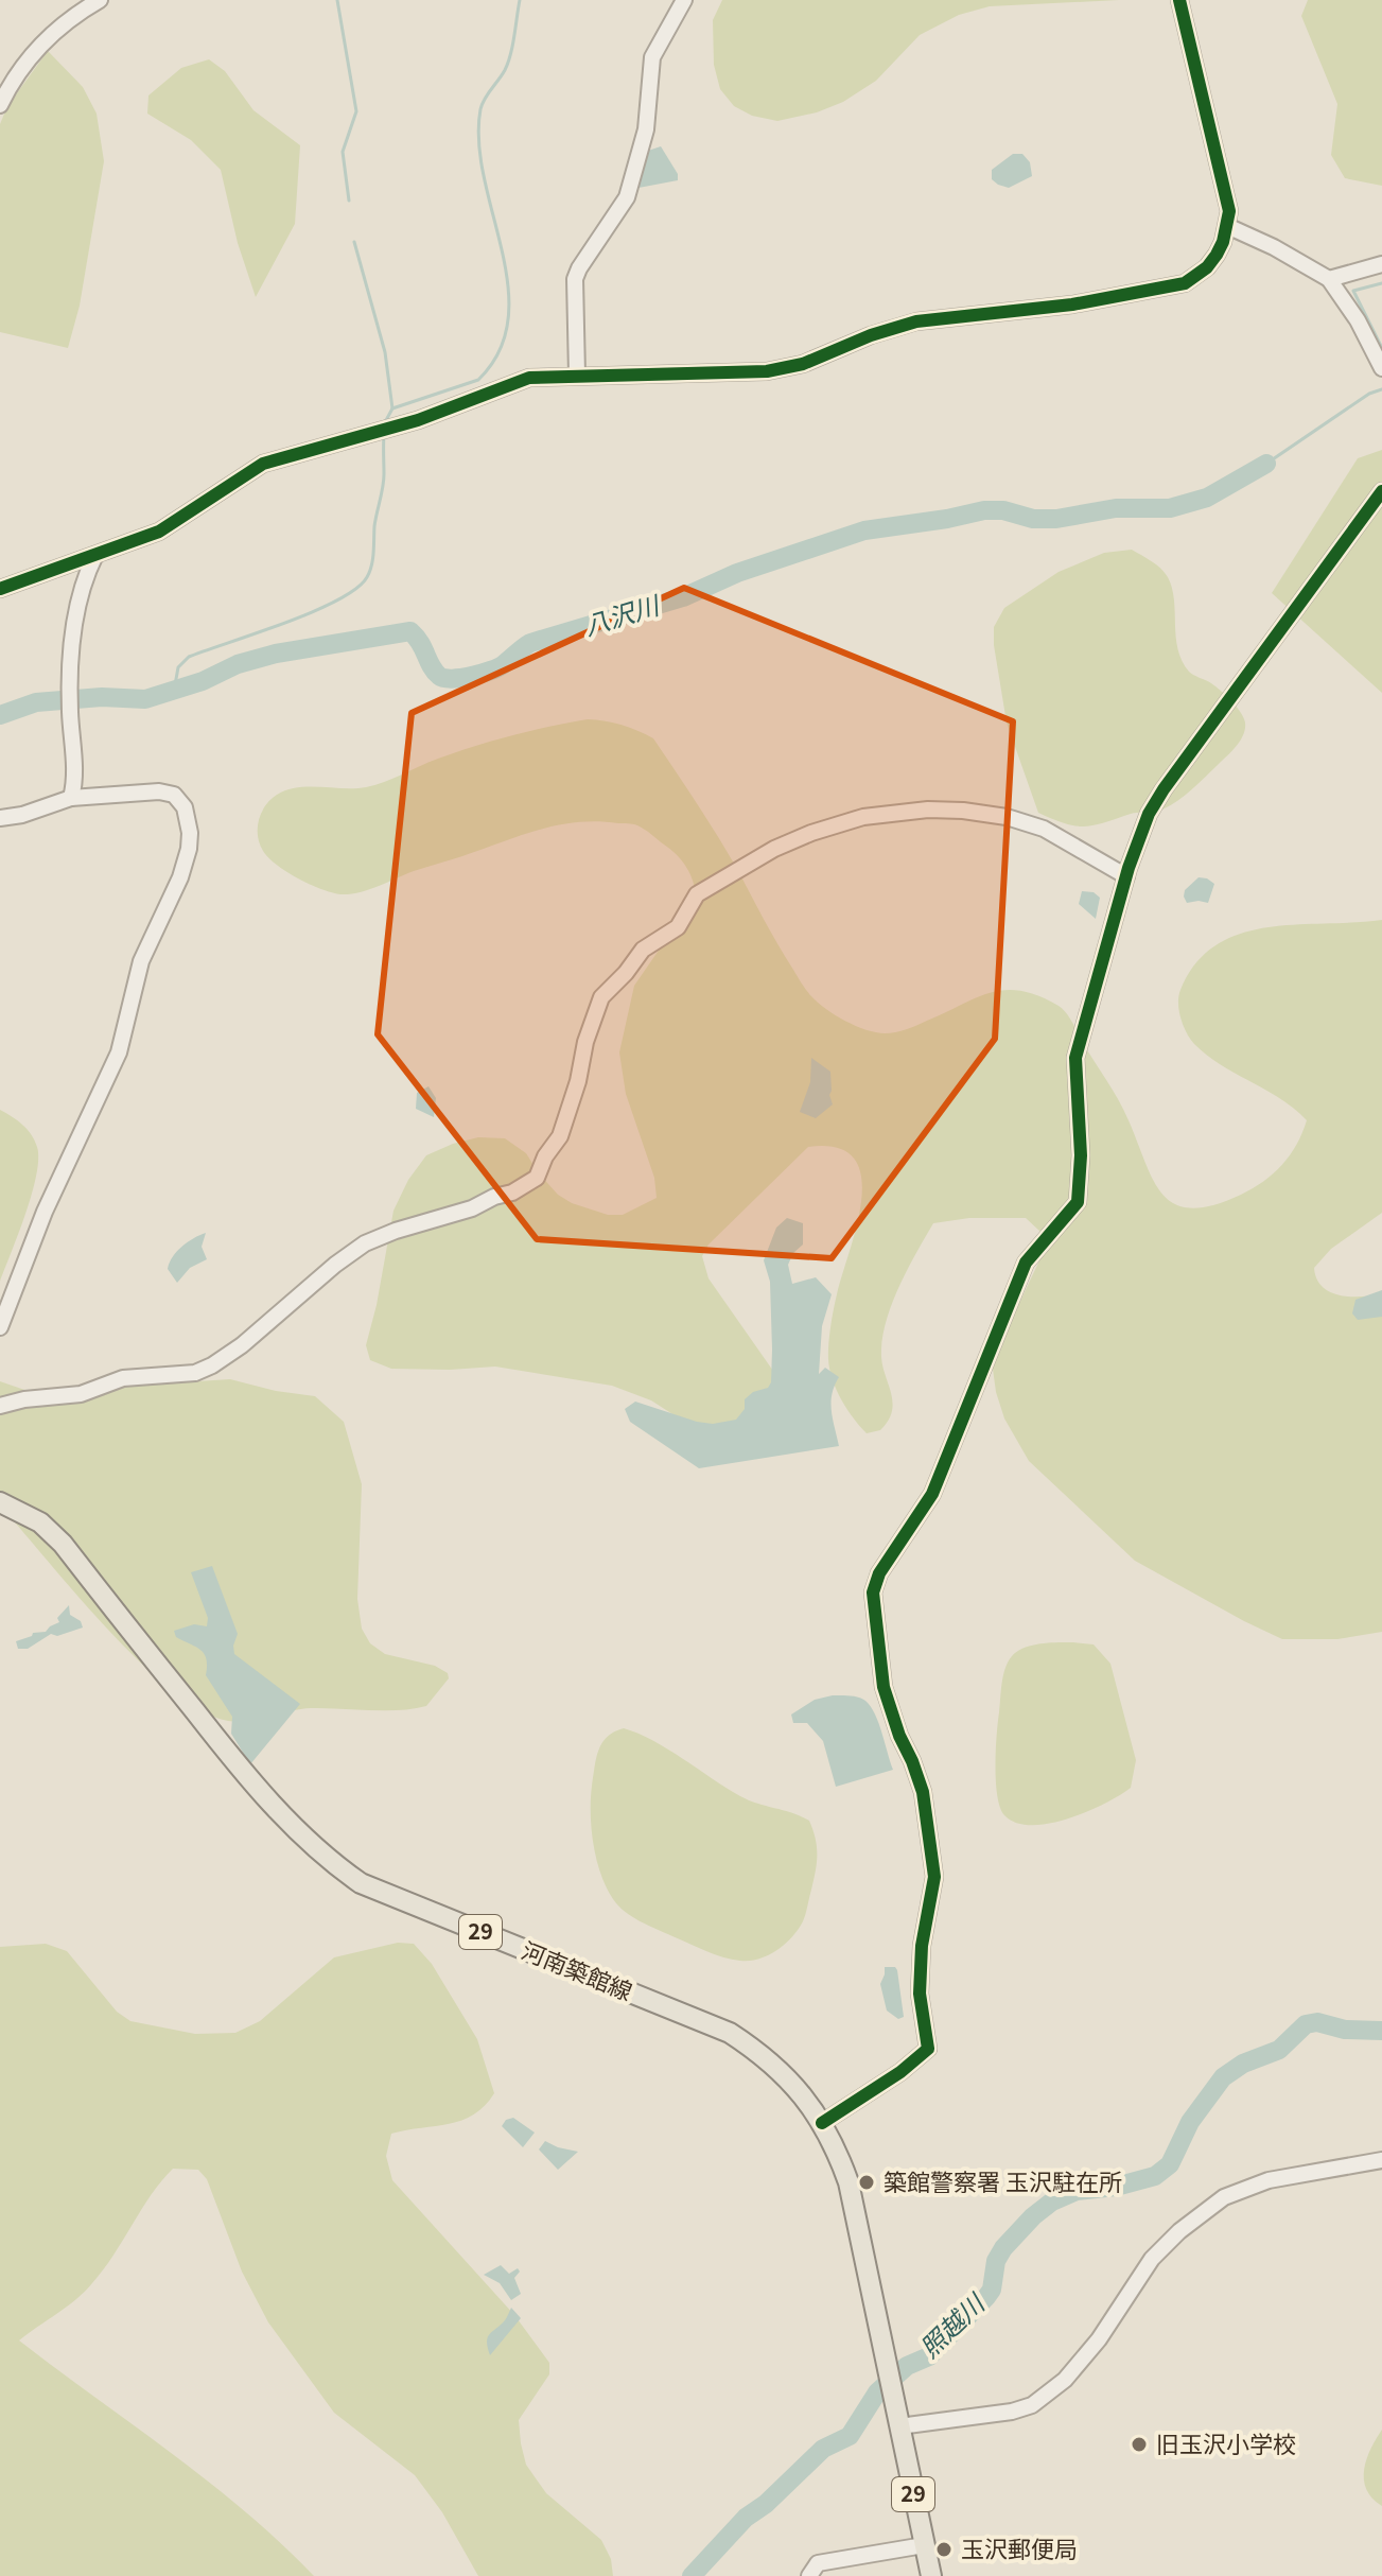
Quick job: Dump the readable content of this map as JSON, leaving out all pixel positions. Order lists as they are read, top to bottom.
{
  "streets": {
    "main road": ["29", "河南築館線"]
  },
  "water": ["八沢川", "照越川"],
  "places": ["築館警察署 玉沢駐在所", "旧玉沢小学校", "玉沢郵便局"]
}
